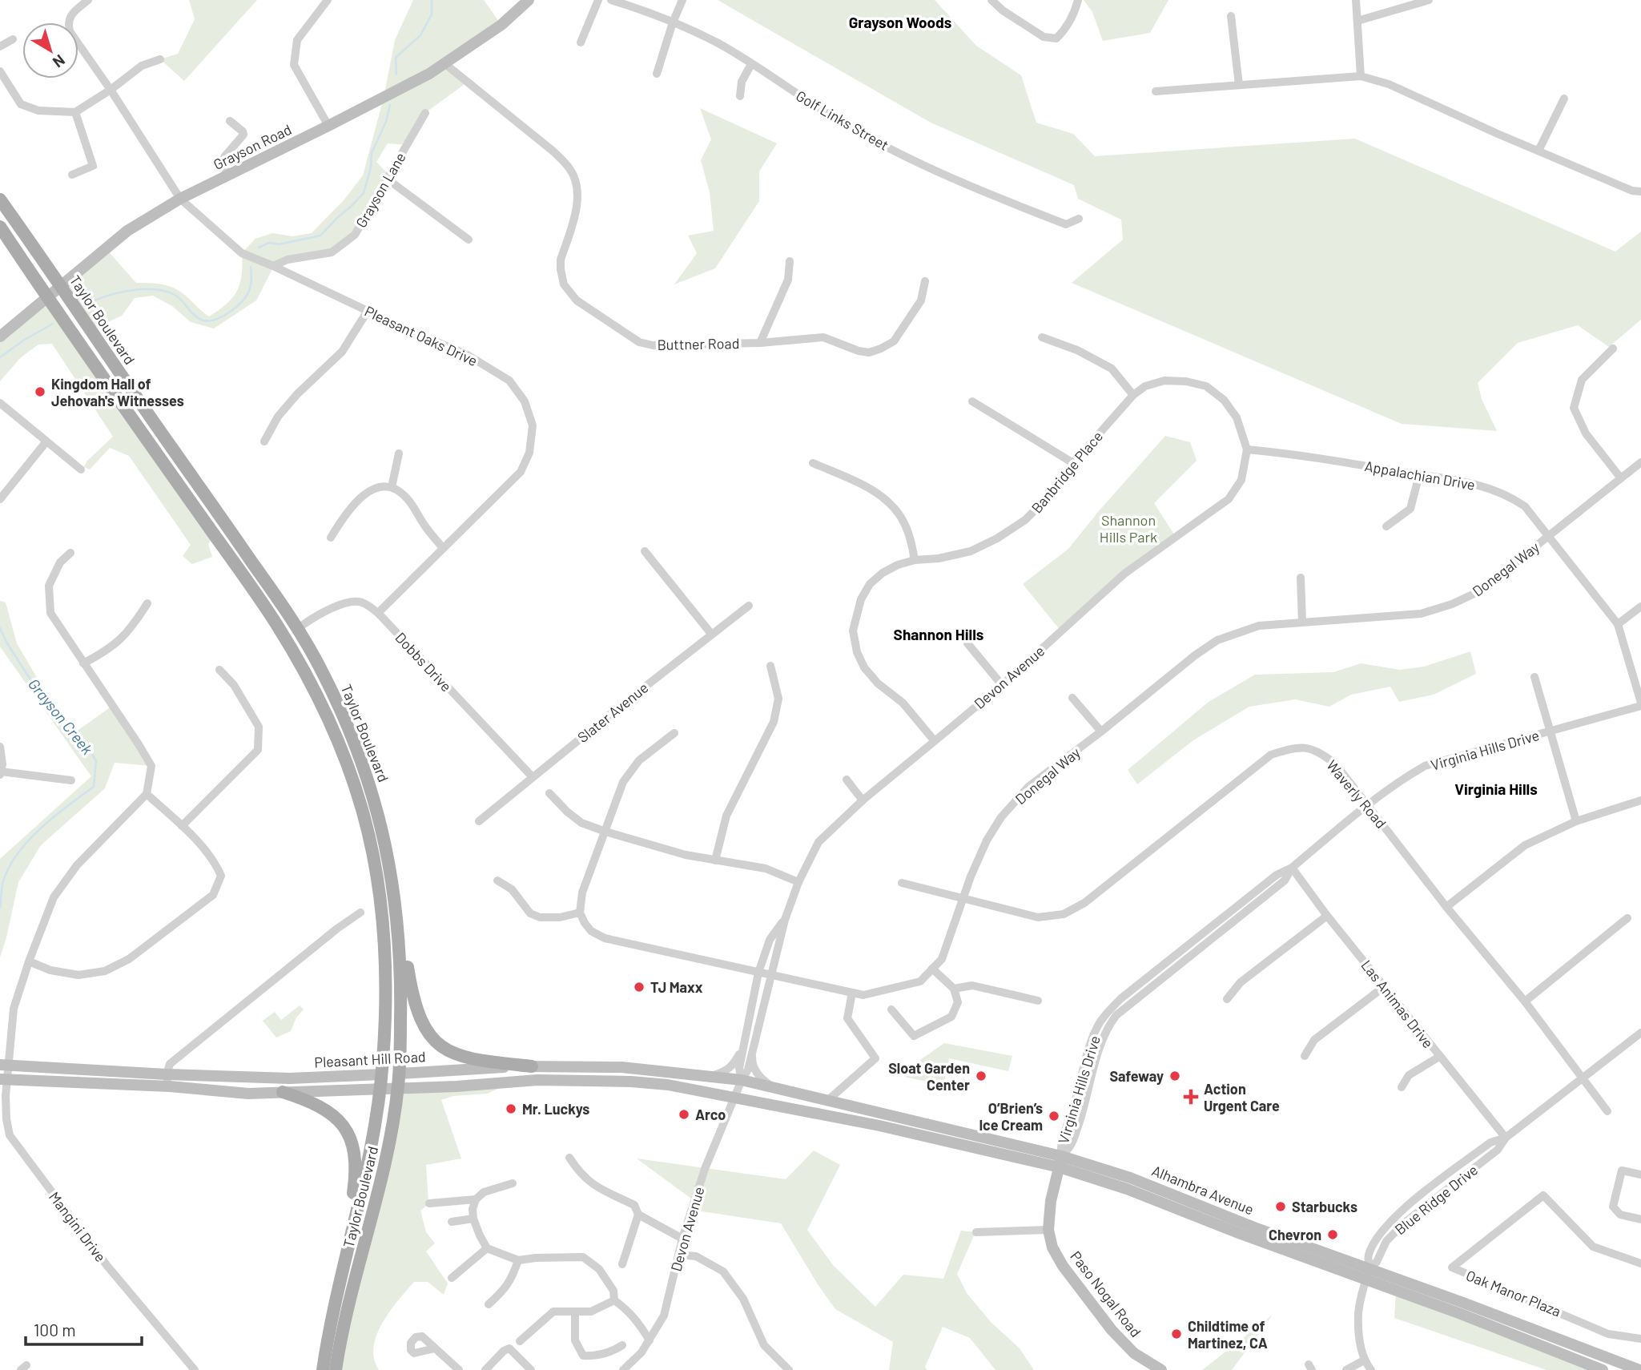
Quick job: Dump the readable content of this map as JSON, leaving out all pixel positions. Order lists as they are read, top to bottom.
{
  "streets": {
    "main road": [
      "Grayson Road",
      "Taylor Boulevard",
      "Pleasant Hill Road",
      "Alhambra Avenue",
      "Paso Nogal Road"
    ],
    "street": [
      "Golf Links Street",
      "Grayson Lane",
      "Pleasant Oaks Drive",
      "Buttner Road",
      "Banbridge Place",
      "Appalachian Drive",
      "Donegal Way",
      "Dobbs Drive",
      "Devon Avenue",
      "Slater Avenue",
      "Virginia Hills Drive",
      "Waverly Road",
      "Las Animas Drive",
      "Blue Ridge Drive",
      "Mangini Drive",
      "Oak Manor Plaza"
    ]
  },
  "crossings": [
    ["Grayson Road", "Taylor Boulevard"],
    ["Grayson Road", "Buttner Road"],
    ["Grayson Lane", "Pleasant Oaks Drive"],
    ["Taylor Boulevard", "Dobbs Drive"],
    ["Taylor Boulevard", "Pleasant Hill Road"],
    ["Pleasant Oaks Drive", "Dobbs Drive"],
    ["Banbridge Place", "Appalachian Drive"],
    ["Banbridge Place", "Devon Avenue"],
    ["Appalachian Drive", "Donegal Way"],
    ["Appalachian Drive", "Devon Avenue"],
    ["Appalachian Drive", "Virginia Hills Drive"],
    ["Donegal Way", "Devon Avenue"],
    ["Donegal Way", "Waverly Road"],
    ["Dobbs Drive", "Slater Avenue"],
    ["Devon Avenue", "Pleasant Hill Road"],
    ["Devon Avenue", "Alhambra Avenue"],
    ["Virginia Hills Drive", "Waverly Road"],
    ["Virginia Hills Drive", "Las Animas Drive"],
    ["Virginia Hills Drive", "Alhambra Avenue"],
    ["Virginia Hills Drive", "Paso Nogal Road"],
    ["Waverly Road", "Blue Ridge Drive"],
    ["Las Animas Drive", "Blue Ridge Drive"],
    ["Pleasant Hill Road", "Alhambra Avenue"],
    ["Pleasant Hill Road", "Mangini Drive"],
    ["Alhambra Avenue", "Blue Ridge Drive"],
    ["Alhambra Avenue", "Paso Nogal Road"]
  ],
  "districts": ["Grayson Woods", "Shannon Hills", "Virginia Hills"],
  "water": ["Grayson Creek"],
  "parks": ["Shannon Hills Park"],
  "places": {
    "other": [
      "Kingdom Hall of Jehovah's Witnesses",
      "TJ Maxx",
      "Sloat Garden Center",
      "Safeway",
      "Mr. Luckys",
      "Arco",
      "O’Brien’s Ice Cream",
      "Starbucks",
      "Chevron",
      "Childtime of Martinez, CA"
    ],
    "health": ["Action Urgent Care"]
  },
  "scale_bar": "100 m",
  "north": "bottom right"
}
